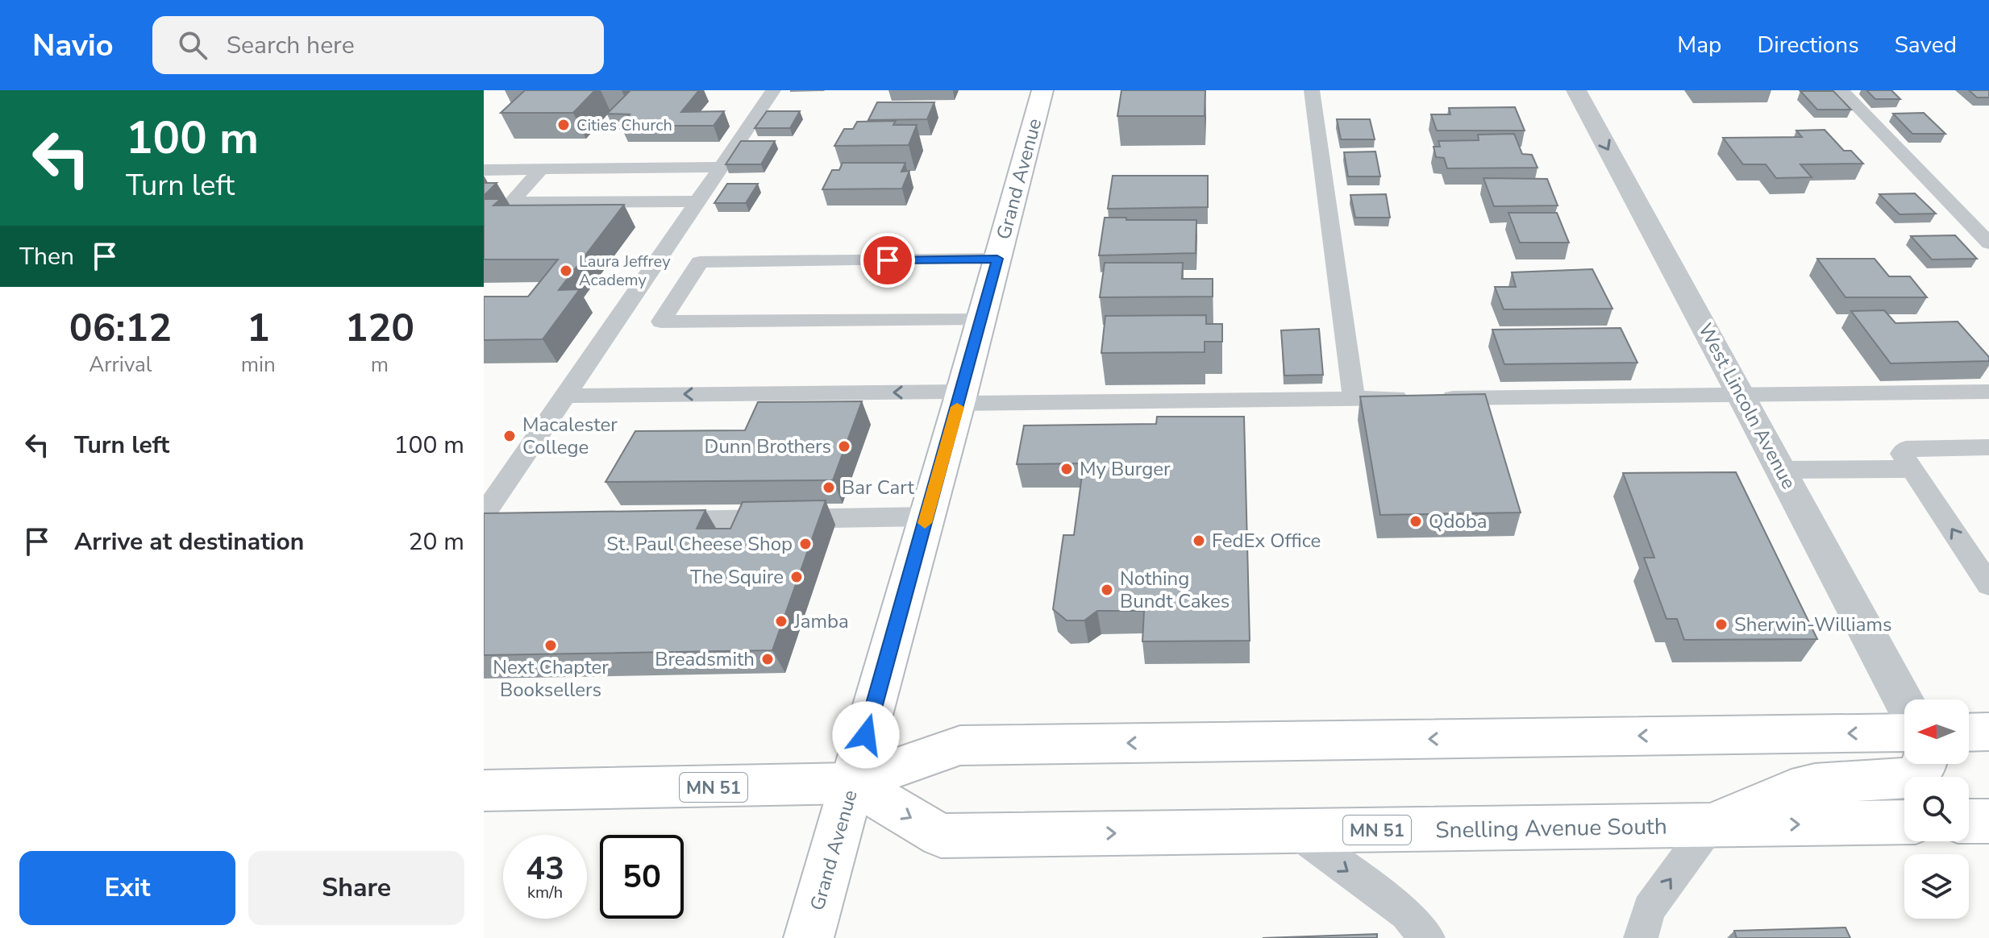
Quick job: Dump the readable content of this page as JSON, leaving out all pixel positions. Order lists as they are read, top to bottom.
{
  "streets": {
    "main road": ["Grand Avenue", "MN 51", "Snelling Avenue South"],
    "street": ["West Lincoln Avenue"]
  },
  "crossings": [
    ["Grand Avenue", "MN 51"],
    ["Grand Avenue", "Snelling Avenue South"],
    ["MN 51", "Snelling Avenue South"]
  ],
  "one_way": ["West Lincoln Avenue"],
  "places": [
    "Cities Church",
    "Laura Jeffrey Academy",
    "Macalester College",
    "Dunn Brothers",
    "My Burger",
    "Bar Cart",
    "Qdoba",
    "FedEx Office",
    "St. Paul Cheese Shop",
    "The Squire",
    "Nothing Bundt Cakes",
    "Jamba",
    "Sherwin-Williams",
    "Next Chapter Booksellers",
    "Breadsmith"
  ],
  "north": "left",
  "page": {
    "header": "Navio",
    "search": "Search here",
    "nav": ["Map", "Directions", "Saved"],
    "turn": ["100 m", "Turn left"],
    "then": "Then",
    "eta": [
      "06:12",
      "Arrival",
      "1",
      "min",
      "120",
      "m"
    ],
    "list": [
      {
        "name": "Turn left",
        "value": "100 m"
      },
      {
        "name": "Arrive at destination",
        "value": "20 m"
      }
    ],
    "speed": "43 km/h",
    "limit": "50",
    "buttons": ["Exit", "Share"]
  }
}
